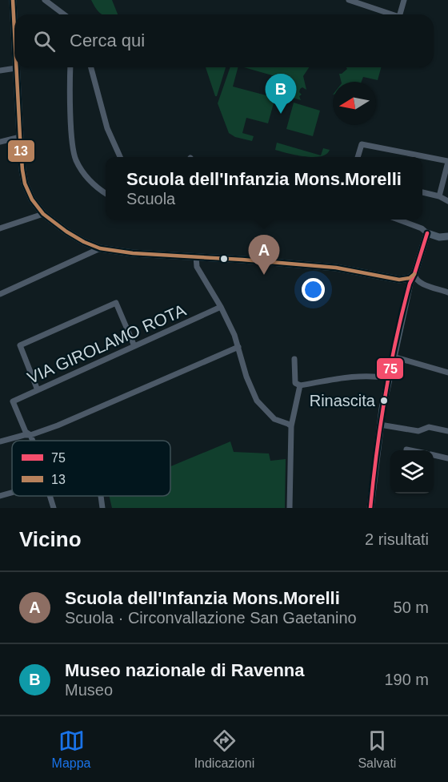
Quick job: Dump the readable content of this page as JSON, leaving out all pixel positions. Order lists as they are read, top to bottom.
{
  "streets": {
    "street": ["VIA GIROLAMO ROTA"]
  },
  "places": ["Rinascita"],
  "lines": ["transit line 13", "transit line 75"],
  "legend": ["75", "13"],
  "north": "left",
  "page": {
    "search": "Cerca qui",
    "pins": ["B", "A"],
    "popup": ["Scuola dell'Infanzia Mons.Morelli", "Scuola"],
    "heading": ["Vicino", "2 risultati"],
    "list": [
      {
        "mark": "A",
        "name": "Scuola dell'Infanzia Mons.Morelli",
        "note": "Scuola · Circonvallazione San Gaetanino",
        "value": "50 m"
      },
      {
        "mark": "B",
        "name": "Museo nazionale di Ravenna",
        "note": "Museo",
        "value": "190 m"
      }
    ],
    "nav": ["Mappa", "Indicazioni", "Salvati"]
  }
}
